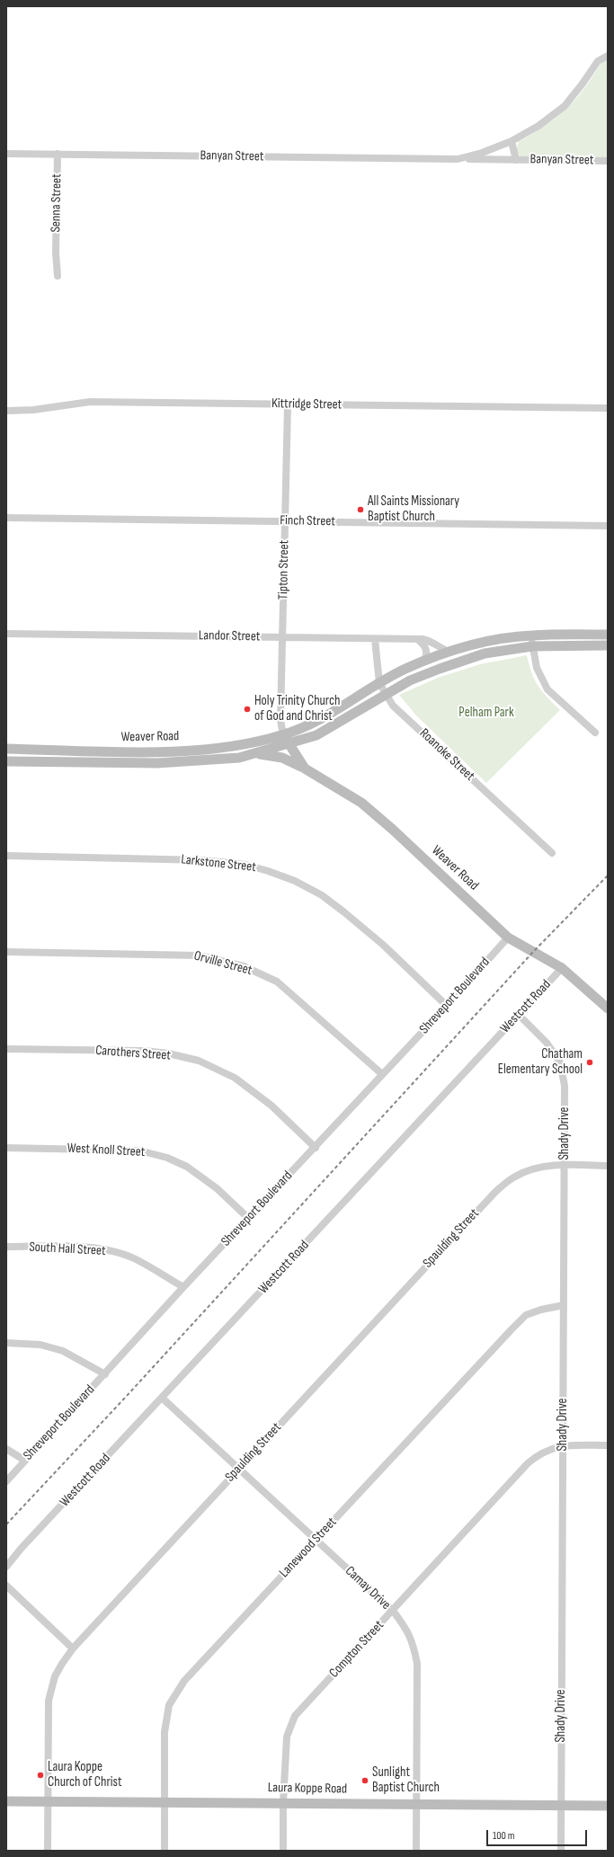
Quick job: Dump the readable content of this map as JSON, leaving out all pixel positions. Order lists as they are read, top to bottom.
{
  "streets": {
    "main road": ["Weaver Road", "Laura Koppe Road"],
    "street": [
      "Banyan Street",
      "Senna Street",
      "Kittridge Street",
      "Finch Street",
      "Tipton Street",
      "Landor Street",
      "Roanoke Street",
      "Larkstone Street",
      "Orville Street",
      "Shreveport Boulevard",
      "Westcott Road",
      "Carothers Street",
      "Shady Drive",
      "West Knoll Street",
      "Spaulding Street",
      "South Hall Street",
      "Lanewood Street",
      "Camay Drive",
      "Compton Street"
    ]
  },
  "crossings": [
    ["Banyan Street", "Senna Street"],
    ["Kittridge Street", "Tipton Street"],
    ["Finch Street", "Tipton Street"],
    ["Tipton Street", "Landor Street"],
    ["Tipton Street", "Weaver Road"],
    ["Landor Street", "Roanoke Street"],
    ["Weaver Road", "Shreveport Boulevard"],
    ["Weaver Road", "Westcott Road"],
    ["Larkstone Street", "Shreveport Boulevard"],
    ["Orville Street", "Shreveport Boulevard"],
    ["Shreveport Boulevard", "Carothers Street"],
    ["Shreveport Boulevard", "West Knoll Street"],
    ["Shreveport Boulevard", "South Hall Street"],
    ["Westcott Road", "Shady Drive"],
    ["Westcott Road", "Camay Drive"],
    ["Shady Drive", "Spaulding Street"],
    ["Shady Drive", "Lanewood Street"],
    ["Shady Drive", "Compton Street"],
    ["Shady Drive", "Laura Koppe Road"],
    ["Spaulding Street", "Camay Drive"],
    ["Spaulding Street", "Laura Koppe Road"],
    ["Lanewood Street", "Camay Drive"],
    ["Lanewood Street", "Laura Koppe Road"],
    ["Camay Drive", "Compton Street"],
    ["Camay Drive", "Laura Koppe Road"],
    ["Compton Street", "Laura Koppe Road"]
  ],
  "parks": ["Pelham Park"],
  "places": [
    "All Saints Missionary Baptist Church",
    "Holy Trinity Church of God and Christ",
    "Chatham Elementary School",
    "Laura Koppe Church of Christ",
    "Sunlight Baptist Church"
  ],
  "scale_bar": "100 m"
}
